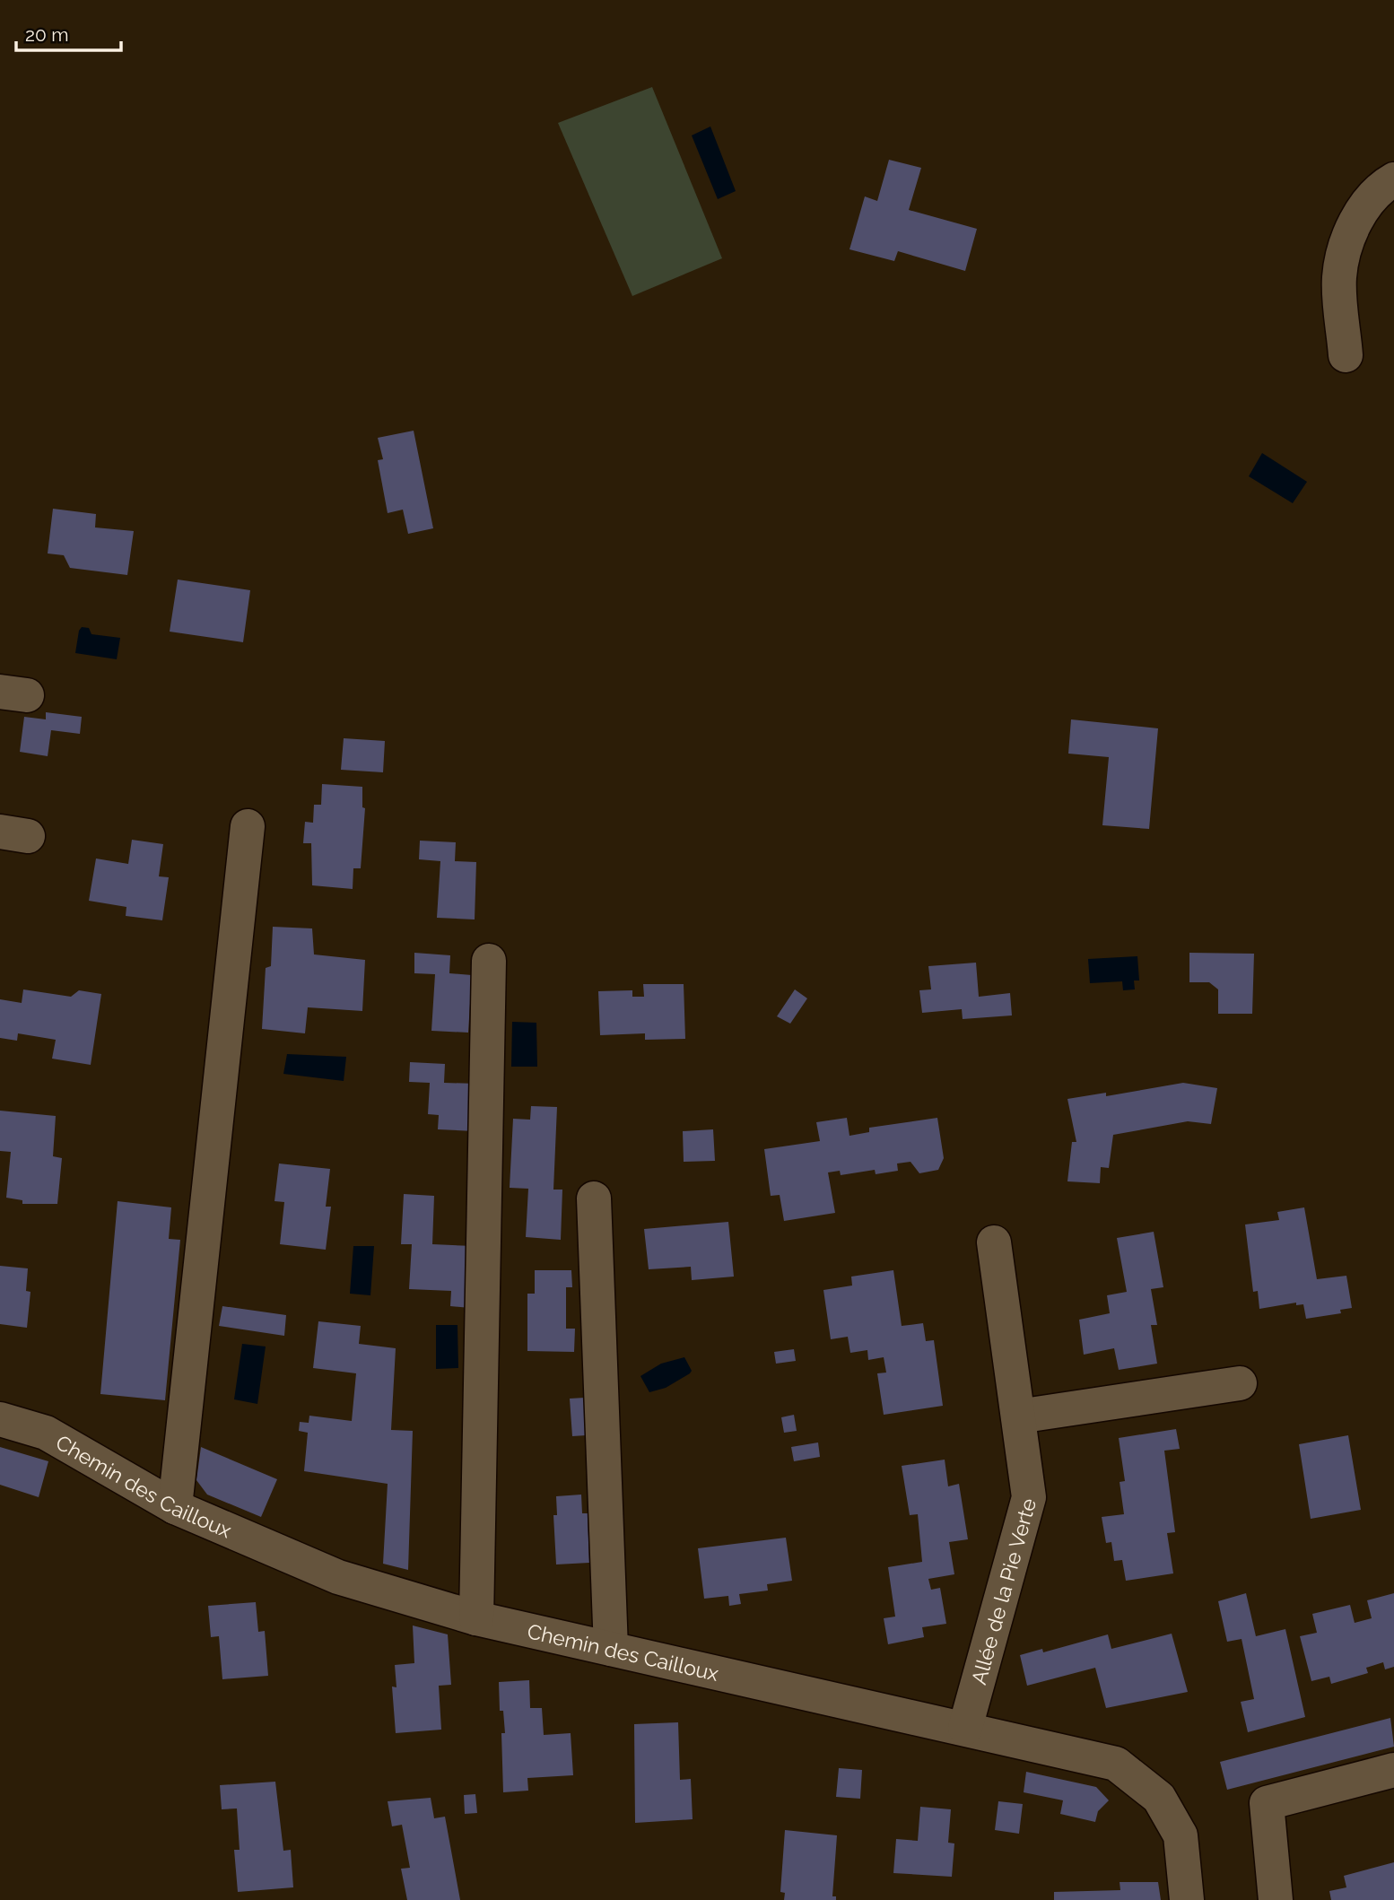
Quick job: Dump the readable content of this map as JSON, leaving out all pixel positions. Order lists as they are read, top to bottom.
{
  "streets": {
    "street": ["Chemin des Cailloux", "Allée de la Pie Verte"]
  },
  "crossings": [
    ["Chemin des Cailloux", "Allée de la Pie Verte"]
  ],
  "scale_bar": "20 m"
}
